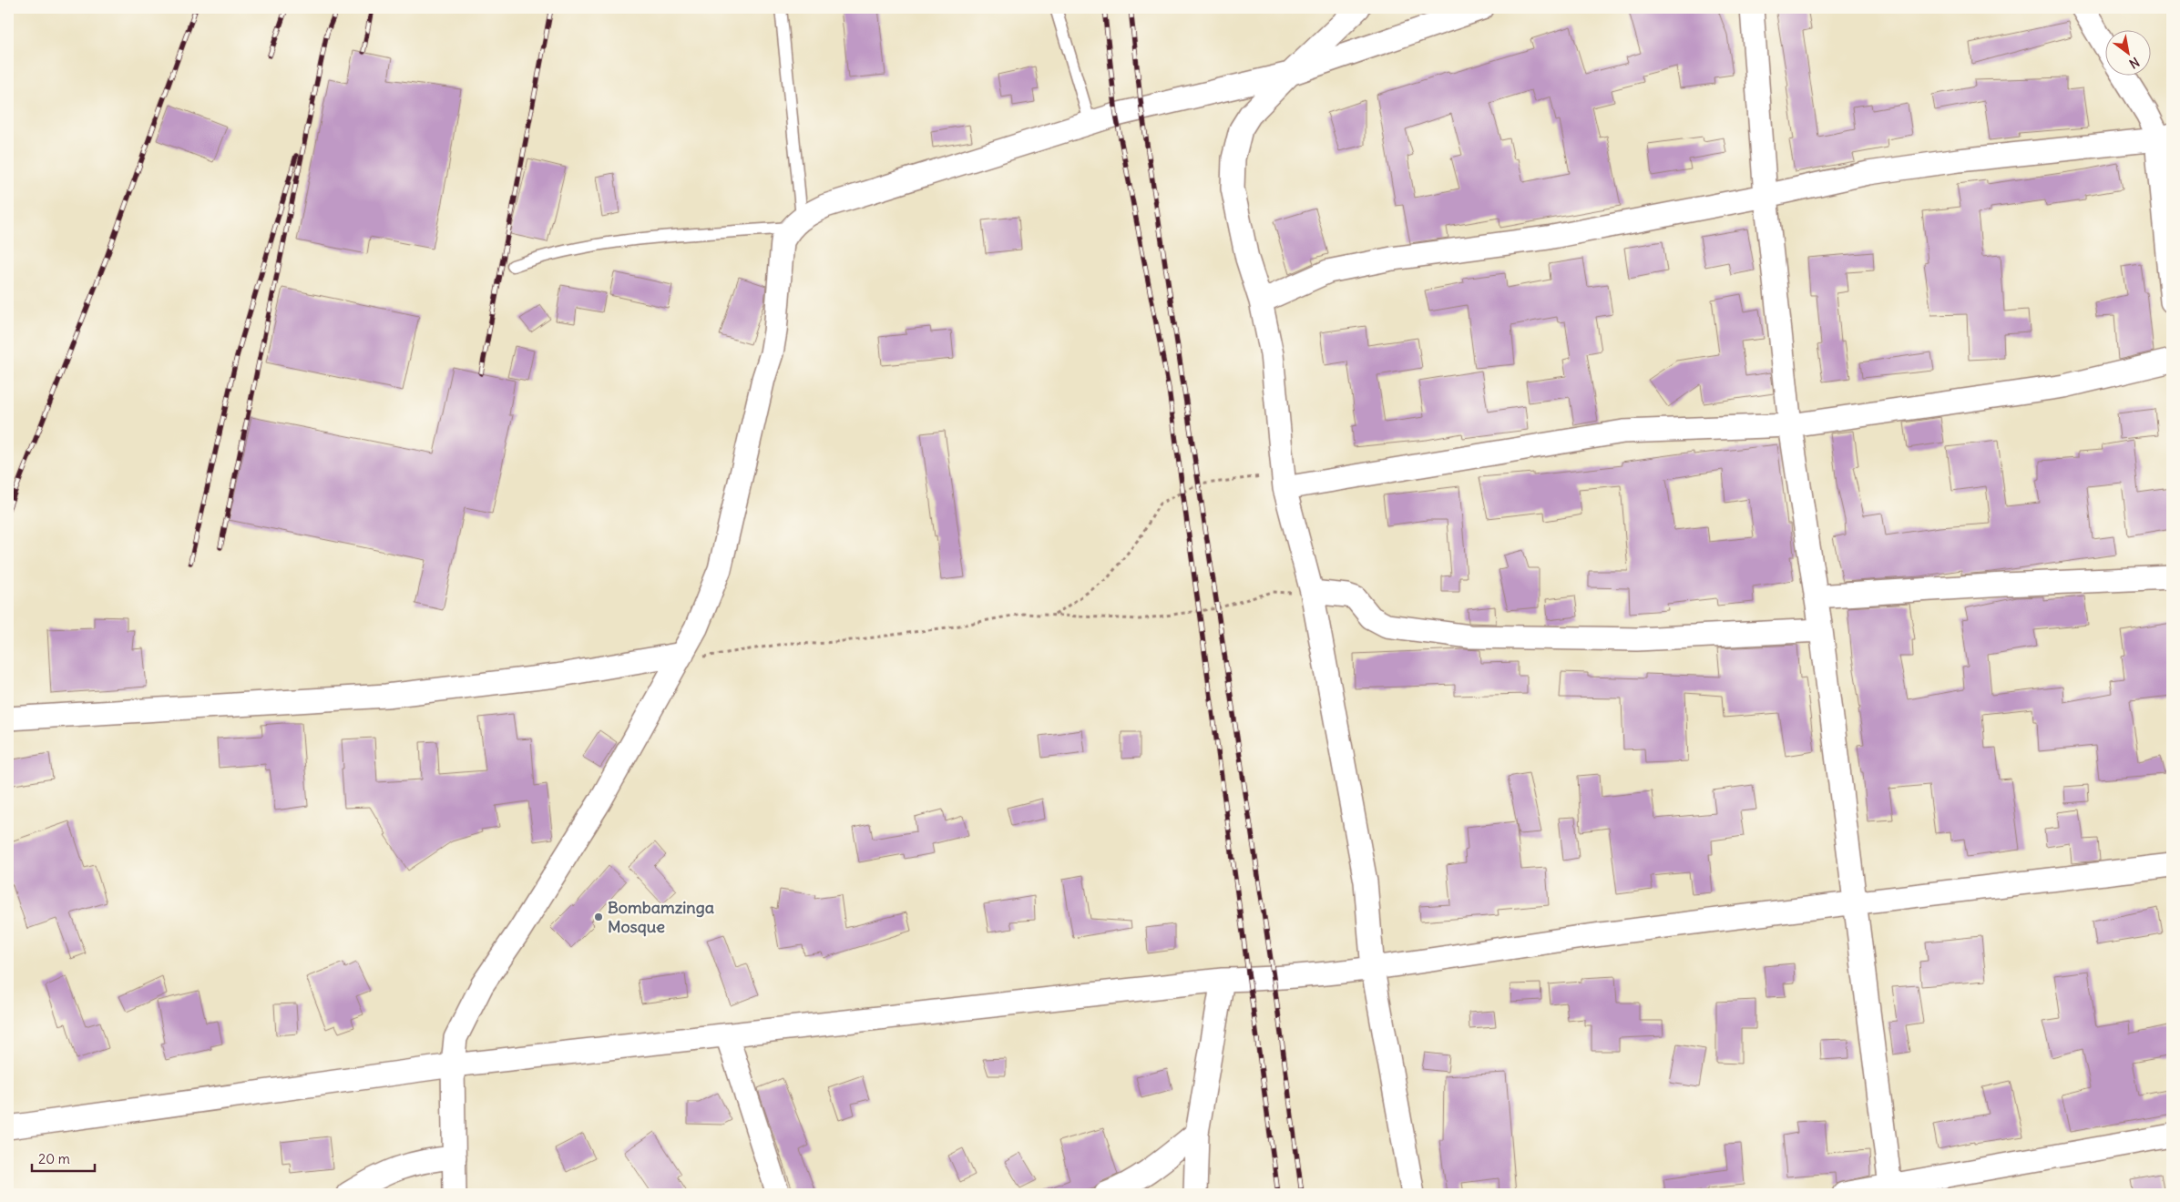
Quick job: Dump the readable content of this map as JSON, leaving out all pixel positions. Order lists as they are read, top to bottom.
{
  "places": ["Bombamzinga Mosque"],
  "scale_bar": "20 m",
  "north": "bottom right"
}
